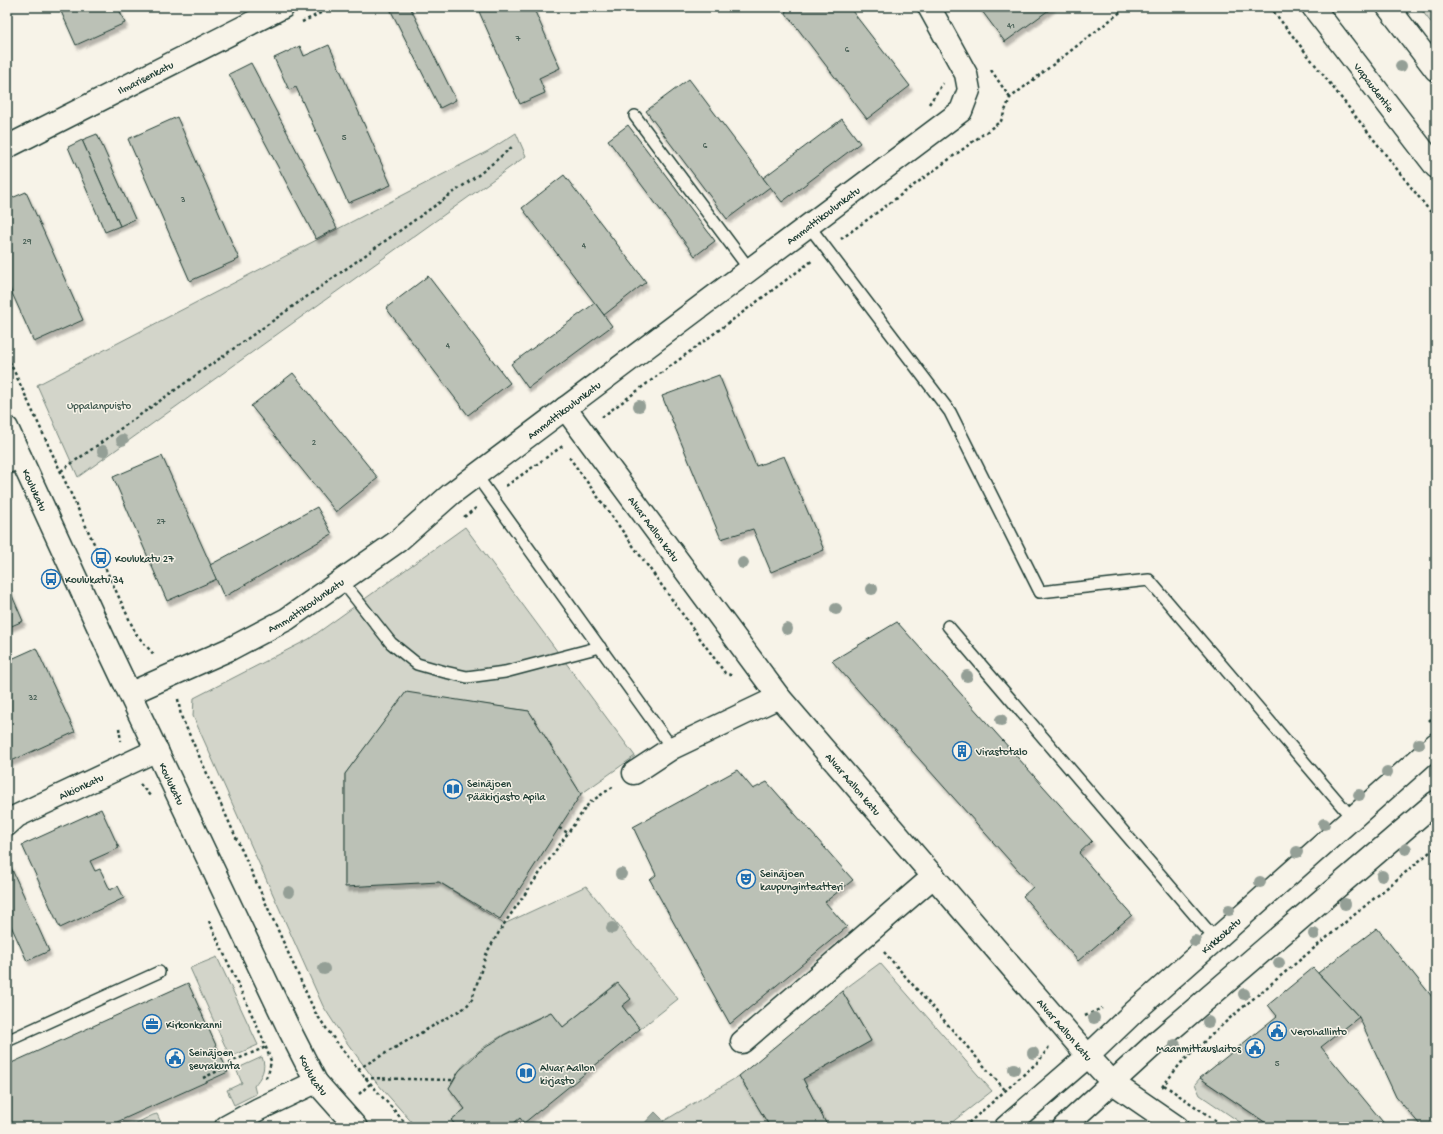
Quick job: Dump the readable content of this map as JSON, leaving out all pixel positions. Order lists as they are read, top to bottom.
{
  "streets": {
    "street": [
      "Ilmarisenkatu",
      "Vapaudentie",
      "Ammattikoulunkatu",
      "Koulukatu",
      "Alvar Aallon katu",
      "Alkionkatu",
      "Kirkkokatu"
    ]
  },
  "crossings": [
    ["Ammattikoulunkatu", "Koulukatu"],
    ["Ammattikoulunkatu", "Alvar Aallon katu"],
    ["Koulukatu", "Alkionkatu"],
    ["Alvar Aallon katu", "Kirkkokatu"]
  ],
  "parks": ["Uppalanpuisto"],
  "places": {
    "bus stop": ["Koulukatu 27", "Koulukatu 34"],
    "building": ["Virastotalo"],
    "library": ["Seinäjoen Pääkirjasto Apila", "Alvar Aallon kirjasto"],
    "theatre": ["Seinäjoen kaupunginteatteri"],
    "office": ["Kirkonkranni"],
    "public building": ["Verohallinto", "Maanmittauslaitos", "Seinäjoen seurakunta"]
  },
  "house_numbers": [
    "41",
    "7",
    "6",
    "5",
    "6",
    "3",
    "29",
    "4",
    "4",
    "2",
    "27",
    "32",
    "5"
  ]
}
